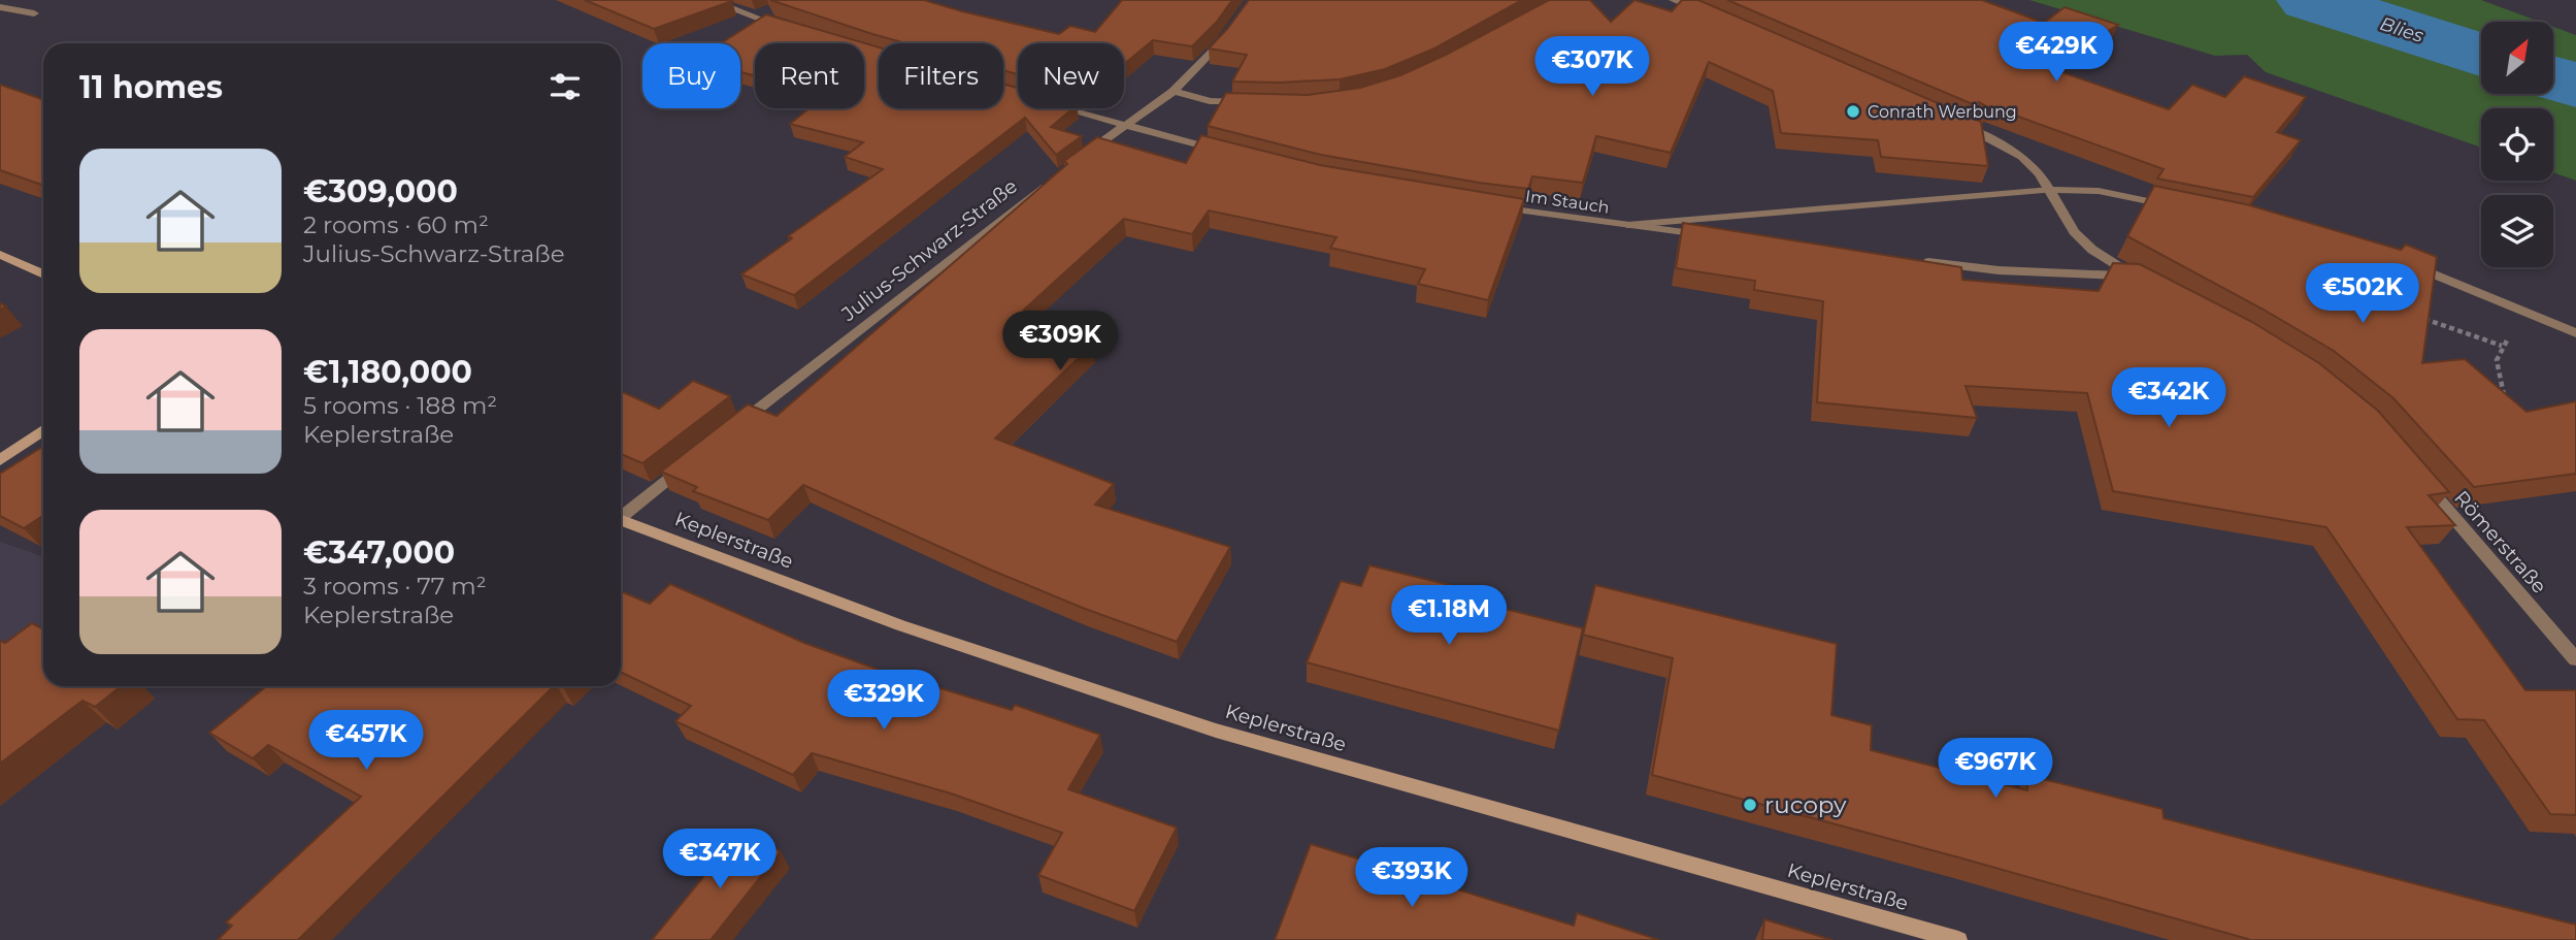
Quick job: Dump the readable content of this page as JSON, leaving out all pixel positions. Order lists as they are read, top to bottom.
{
  "streets": {
    "street": [
      "Im Stauch",
      "Julius-Schwarz-Straße",
      "Keplerstraße",
      "Römerstraße"
    ]
  },
  "water": ["Blies"],
  "places": ["Conrath Werbung", "rucopy"],
  "north": "top right",
  "page": {
    "price": [
      "€429K",
      "€307K",
      "€502K",
      "€309K",
      "€342K",
      "€1.18M",
      "€329K",
      "€457K",
      "€967K",
      "€347K",
      "€393K"
    ],
    "chip": [
      "Buy",
      "Rent",
      "Filters",
      "New"
    ],
    "heading": "11 homes",
    "list": [
      {
        "name": "€309,000",
        "note": "2 rooms · 60 m² · Julius-Schwarz-Straße"
      },
      {
        "name": "€1,180,000",
        "note": "5 rooms · 188 m² · Keplerstraße"
      },
      {
        "name": "€347,000",
        "note": "3 rooms · 77 m² · Keplerstraße"
      }
    ]
  }
}
